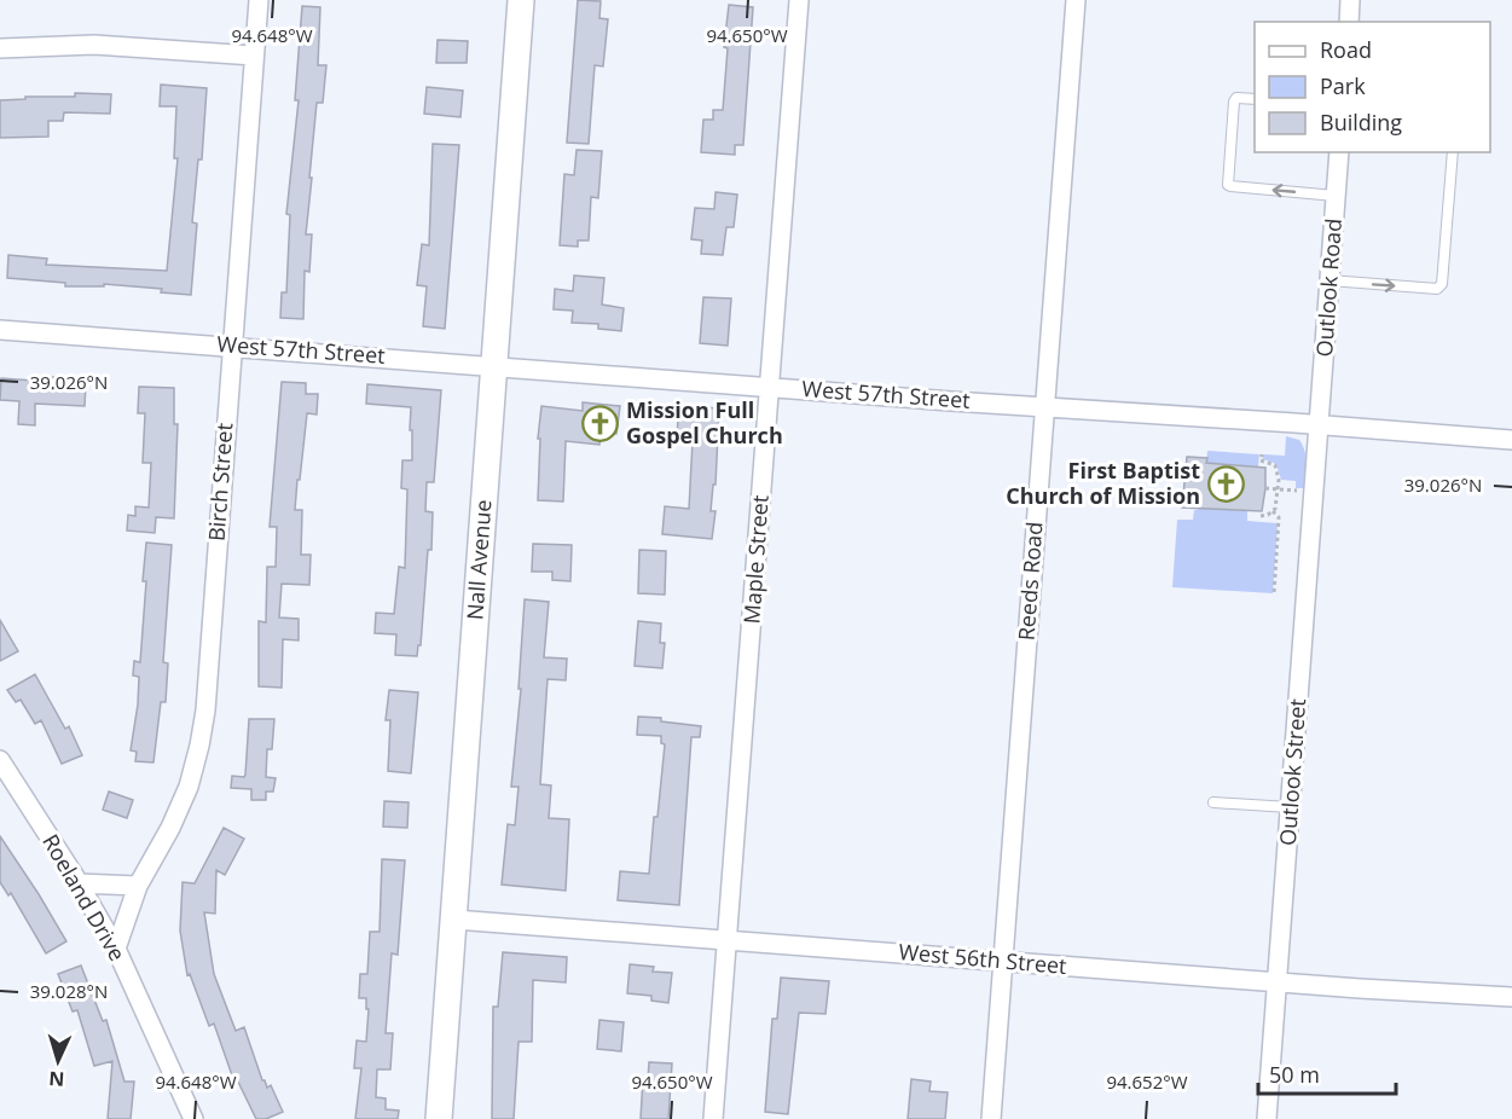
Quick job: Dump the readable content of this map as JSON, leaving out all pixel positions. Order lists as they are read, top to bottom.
{
  "streets": {
    "street": [
      "Outlook Road",
      "West 57th Street",
      "Birch Street",
      "Nall Avenue",
      "Maple Street",
      "Reeds Road",
      "Outlook Street",
      "Roeland Drive",
      "West 56th Street"
    ]
  },
  "crossings": [
    ["Outlook Road", "West 57th Street"],
    ["Outlook Road", "Outlook Street"],
    ["West 57th Street", "Birch Street"],
    ["West 57th Street", "Nall Avenue"],
    ["West 57th Street", "Maple Street"],
    ["West 57th Street", "Reeds Road"],
    ["West 57th Street", "Outlook Street"],
    ["Birch Street", "Roeland Drive"],
    ["Nall Avenue", "West 56th Street"],
    ["Maple Street", "West 56th Street"],
    ["Reeds Road", "West 56th Street"],
    ["Outlook Street", "West 56th Street"]
  ],
  "places": {
    "church": ["Mission Full Gospel Church", "First Baptist Church of Mission"]
  },
  "legend": ["Road", "Park", "Building"],
  "scale_bar": "50 m",
  "north": "bottom",
  "coordinates": [
    "94.648°W",
    "94.650°W",
    "39.026°N",
    "39.028°N",
    "94.652°W"
  ]
}
